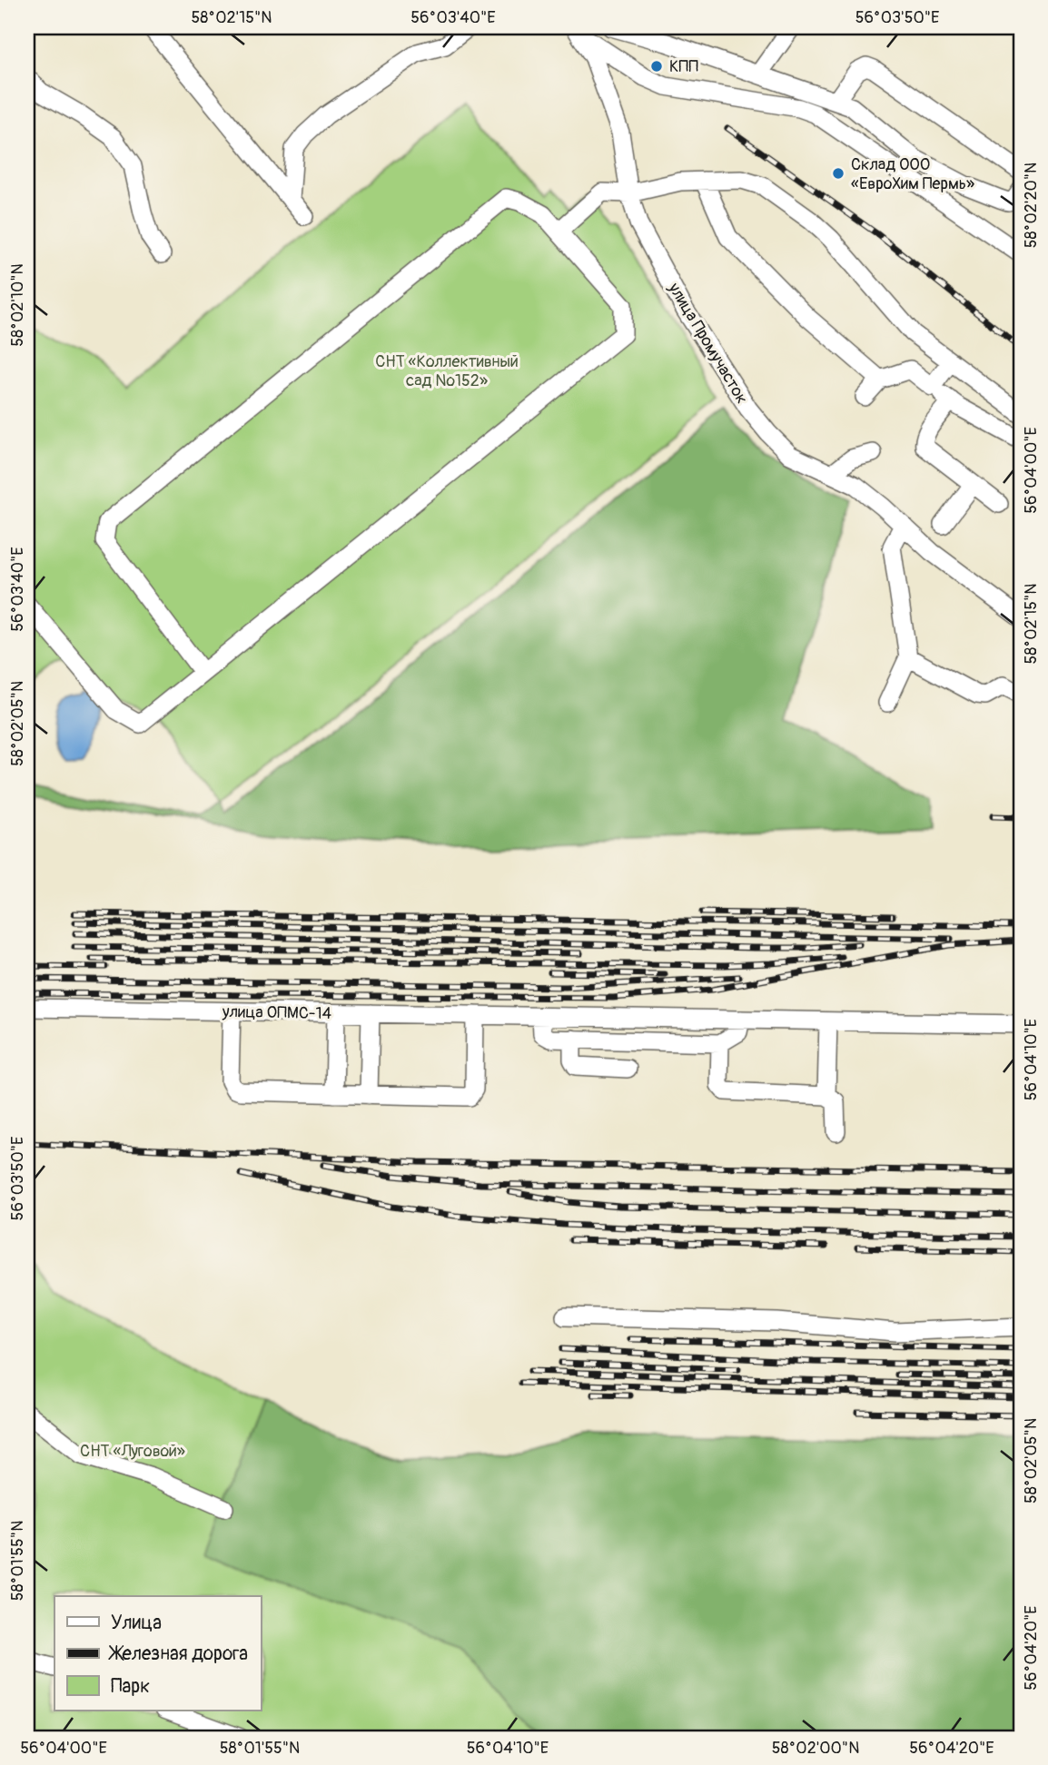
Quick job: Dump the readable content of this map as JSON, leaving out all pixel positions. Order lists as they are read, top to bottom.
{
  "streets": {
    "street": ["улица Промучасток", "улица ОПМС-14"]
  },
  "parks": ["СНТ «Коллективный сад №152»", "СНТ «Луговой»"],
  "places": ["КПП", "Склад ООО «ЕвроХим Пермь»"],
  "legend": ["Улица", "Железная дорога", "Парк"],
  "coordinates": [
    "58°02'15\"N",
    "56°03'40\"E",
    "56°03'50\"E",
    "58°02'20\"N",
    "58°02'10\"N",
    "56°04'00\"E",
    "58°02'05\"N",
    "56°04'10\"E",
    "58°01'55\"N",
    "56°04'20\"E",
    "58°02'00\"N"
  ]
}
